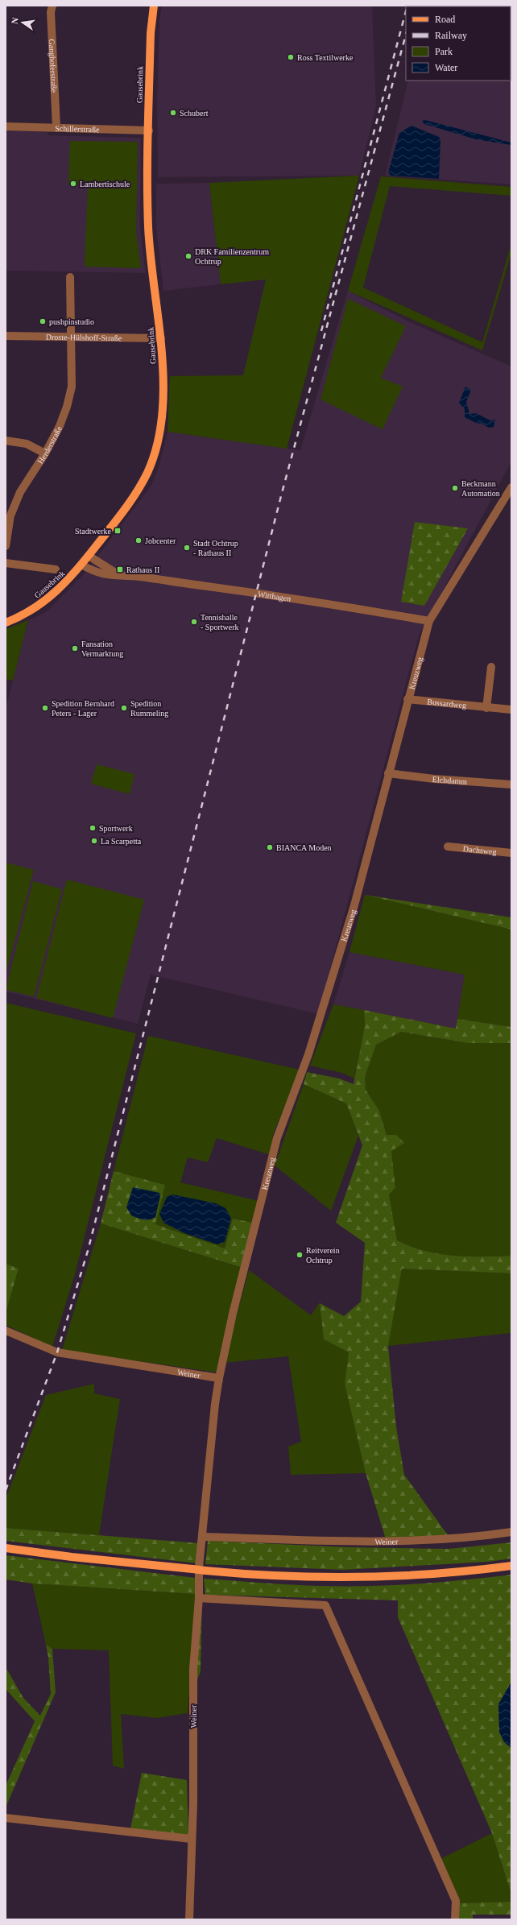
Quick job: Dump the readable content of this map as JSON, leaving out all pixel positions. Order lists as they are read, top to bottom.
{
  "streets": {
    "main road": ["Gausebrink"],
    "street": [
      "Ganghoferstraße",
      "Schillerstraße",
      "Droste-Hülshoff-Straße",
      "Herderstraße",
      "Witthagen",
      "Kreuzweg",
      "Bussardweg",
      "Elchdamm",
      "Dachsweg",
      "Weiner"
    ]
  },
  "crossings": [
    ["Ganghoferstraße", "Schillerstraße"],
    ["Gausebrink", "Schillerstraße"],
    ["Gausebrink", "Droste-Hülshoff-Straße"],
    ["Gausebrink", "Witthagen"],
    ["Droste-Hülshoff-Straße", "Herderstraße"],
    ["Witthagen", "Kreuzweg"],
    ["Kreuzweg", "Bussardweg"],
    ["Kreuzweg", "Elchdamm"],
    ["Kreuzweg", "Weiner"]
  ],
  "places": {
    "other": [
      "Ross Textilwerke",
      "Schubert",
      "Lambertischule",
      "DRK Familienzentrum Ochtrup",
      "pushpinstudio",
      "Beckmann Automation",
      "Jobcenter",
      "Stadt Ochtrup - Rathaus II",
      "Tennishalle - Sportwerk",
      "Fansation Vermarktung",
      "Spedition Bernhard Peters - Lager",
      "Spedition Rummeling",
      "Sportwerk",
      "La Scarpetta",
      "BIANCA Moden",
      "Reitverein Ochtrup"
    ],
    "transit": ["Stadtwerke", "Rathaus II"]
  },
  "legend": [
    "Road",
    "Railway",
    "Park",
    "Water"
  ],
  "north": "left"
}
